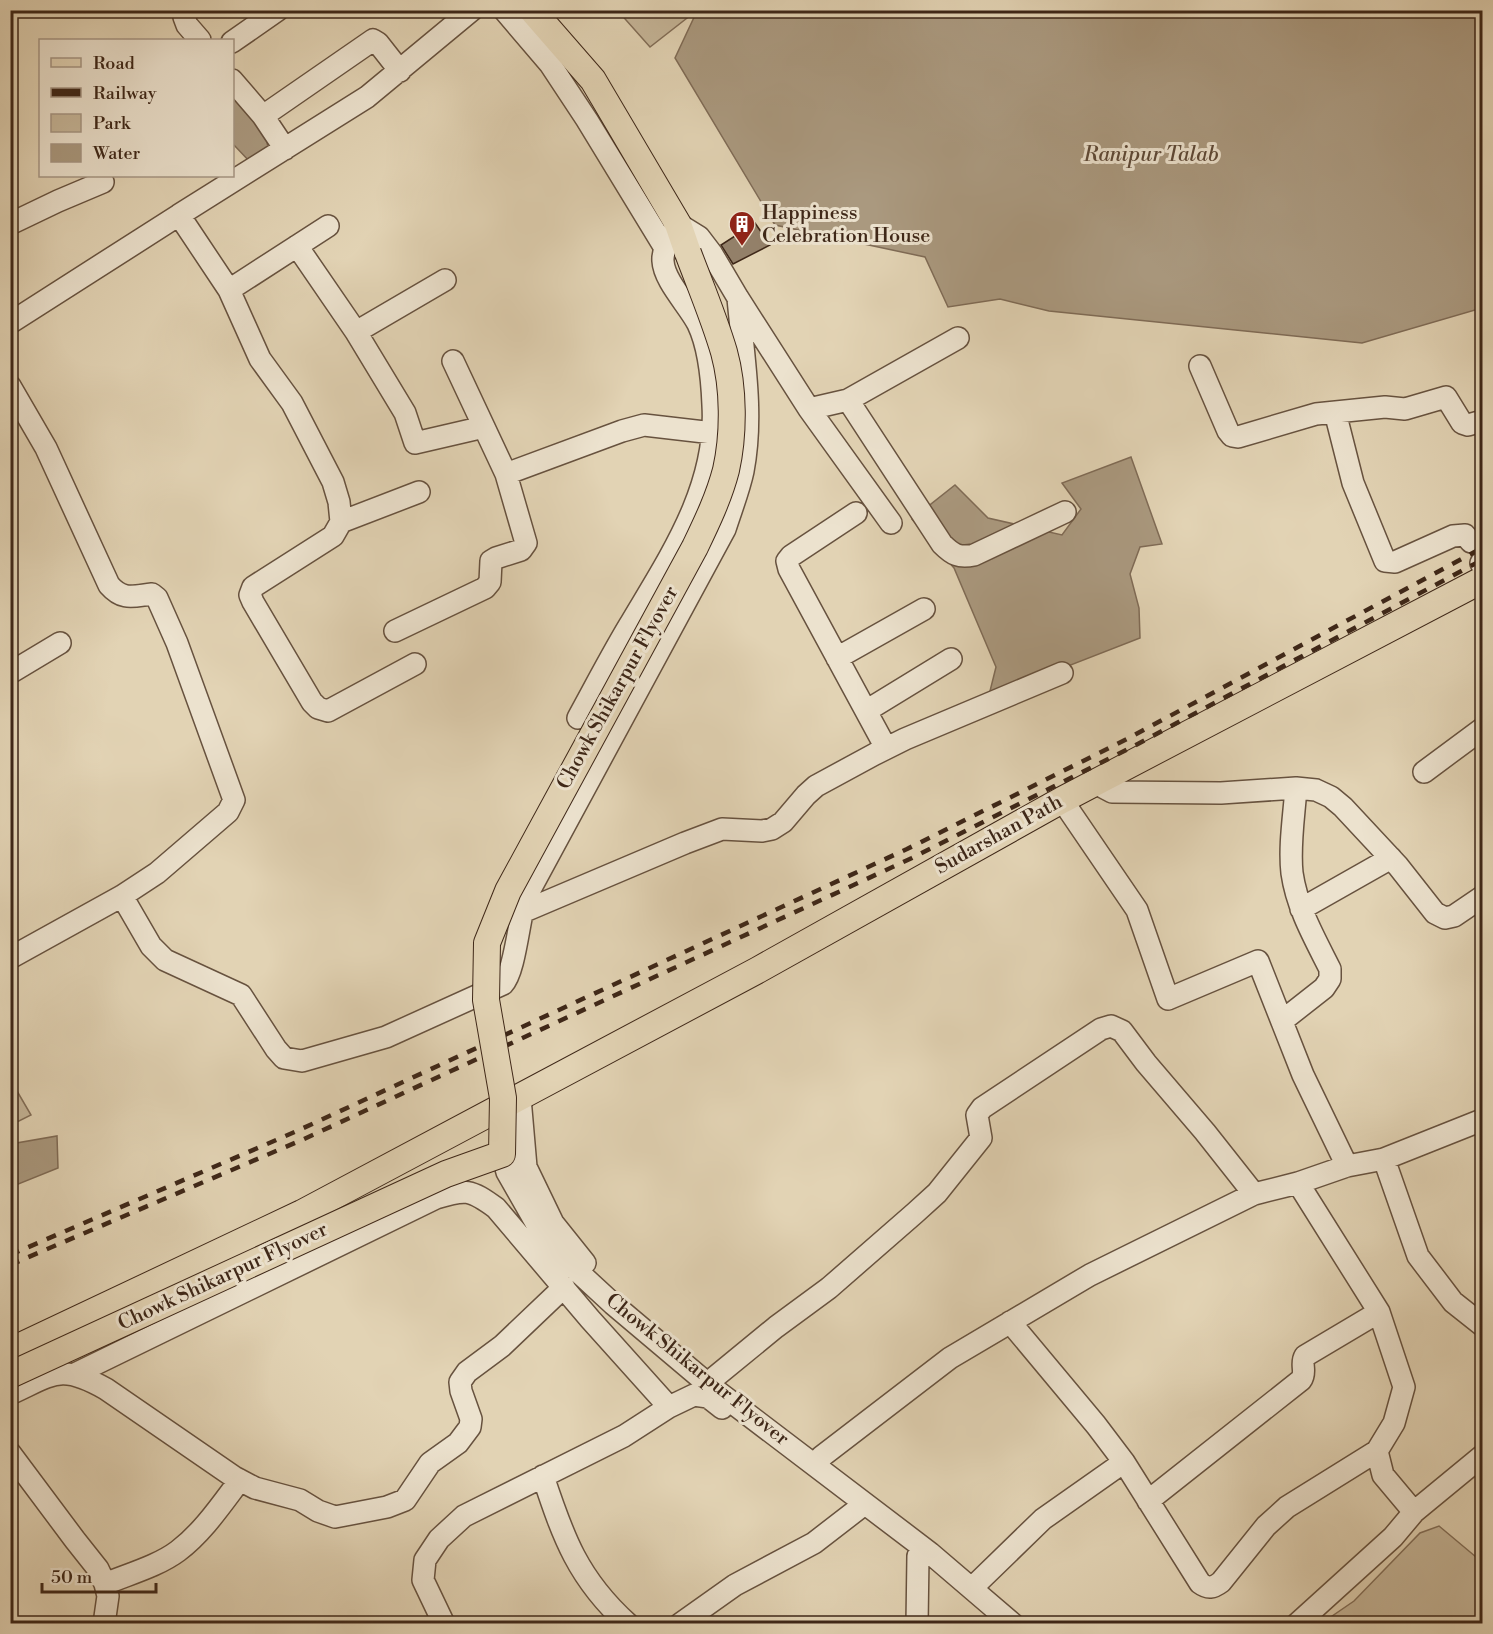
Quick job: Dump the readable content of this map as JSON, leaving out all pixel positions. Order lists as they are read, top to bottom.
{
  "streets": {
    "main road": ["Chowk Shikarpur Flyover", "Sudarshan Path"]
  },
  "water": ["Ranipur Talab"],
  "places": {
    "building": ["Happiness Celebration House"]
  },
  "legend": [
    "Road",
    "Railway",
    "Park",
    "Water"
  ],
  "scale_bar": "50 m"
}
